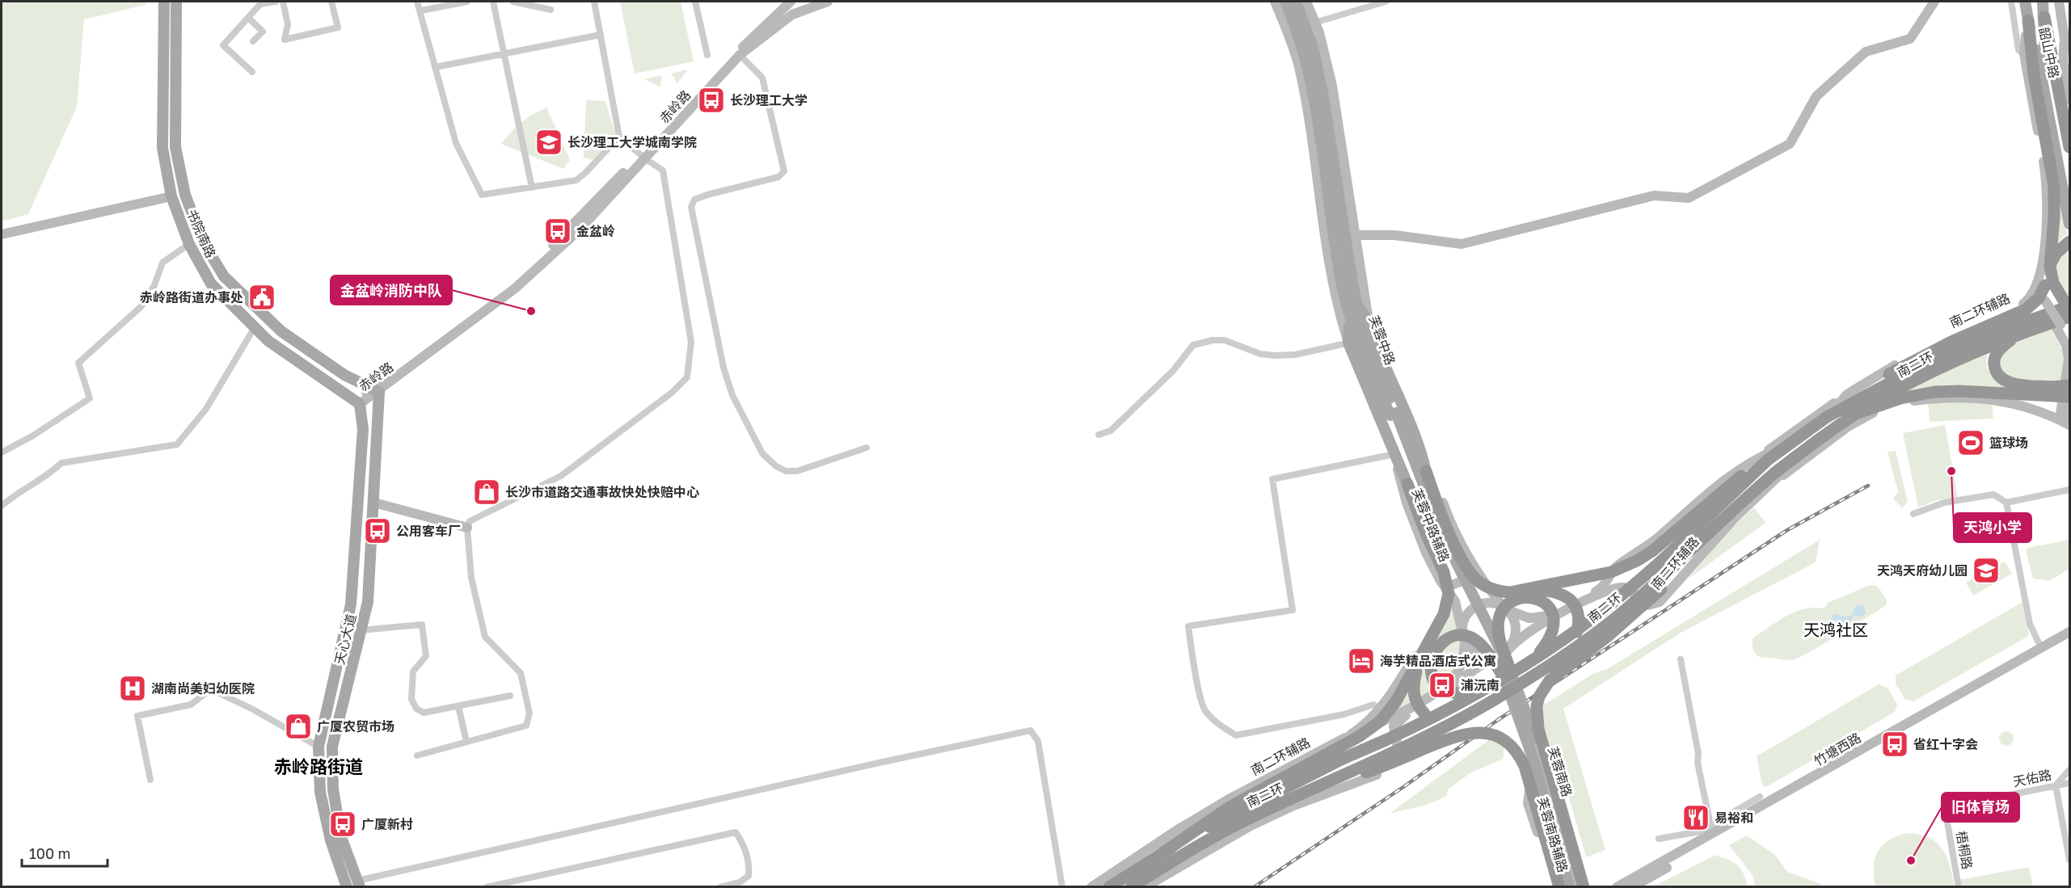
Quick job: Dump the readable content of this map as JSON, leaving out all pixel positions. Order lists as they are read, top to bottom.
{
  "streets": {
    "highway": ["南二环"],
    "main road": [
      "韶山中路",
      "书院南路",
      "芙蓉中路",
      "天心大道",
      "芙蓉南路"
    ],
    "street": [
      "赤岭路",
      "南二环辅路",
      "芙蓉中路辅路",
      "竹塘西路",
      "天佑路",
      "芙蓉南路辅路",
      "梧桐路"
    ]
  },
  "crossings": [
    ["赤岭路", "书院南路"],
    ["赤岭路", "天心大道"],
    ["书院南路", "天心大道"],
    ["南二环辅路", "南二环"],
    ["南二环辅路", "芙蓉中路辅路"],
    ["南二环辅路", "芙蓉南路辅路"],
    ["芙蓉中路", "芙蓉南路"],
    ["芙蓉中路", "芙蓉南路辅路"],
    ["芙蓉中路辅路", "芙蓉南路辅路"],
    ["芙蓉南路", "芙蓉南路辅路"],
    ["天佑路", "梧桐路"]
  ],
  "districts": ["天鸿社区", "赤岭路街道"],
  "places": {
    "bus stop": [
      "长沙理工大学",
      "金盆岭",
      "公用客车厂",
      "浦沅南",
      "省红十字会",
      "广厦新村"
    ],
    "school or university": ["长沙理工大学城南学院", "天鸿天府幼儿园"],
    "public building": ["赤岭路街道办事处"],
    "other": ["金盆岭消防中队", "天鸿小学", "旧体育场"],
    "sports": ["篮球场"],
    "shop": ["长沙市道路交通事故快处快赔中心", "广厦农贸市场"],
    "hotel": ["海芋精品酒店式公寓"],
    "hospital": ["湖南尚美妇幼医院"],
    "restaurant": ["易裕和"]
  },
  "scale_bar": "100 m"
}
